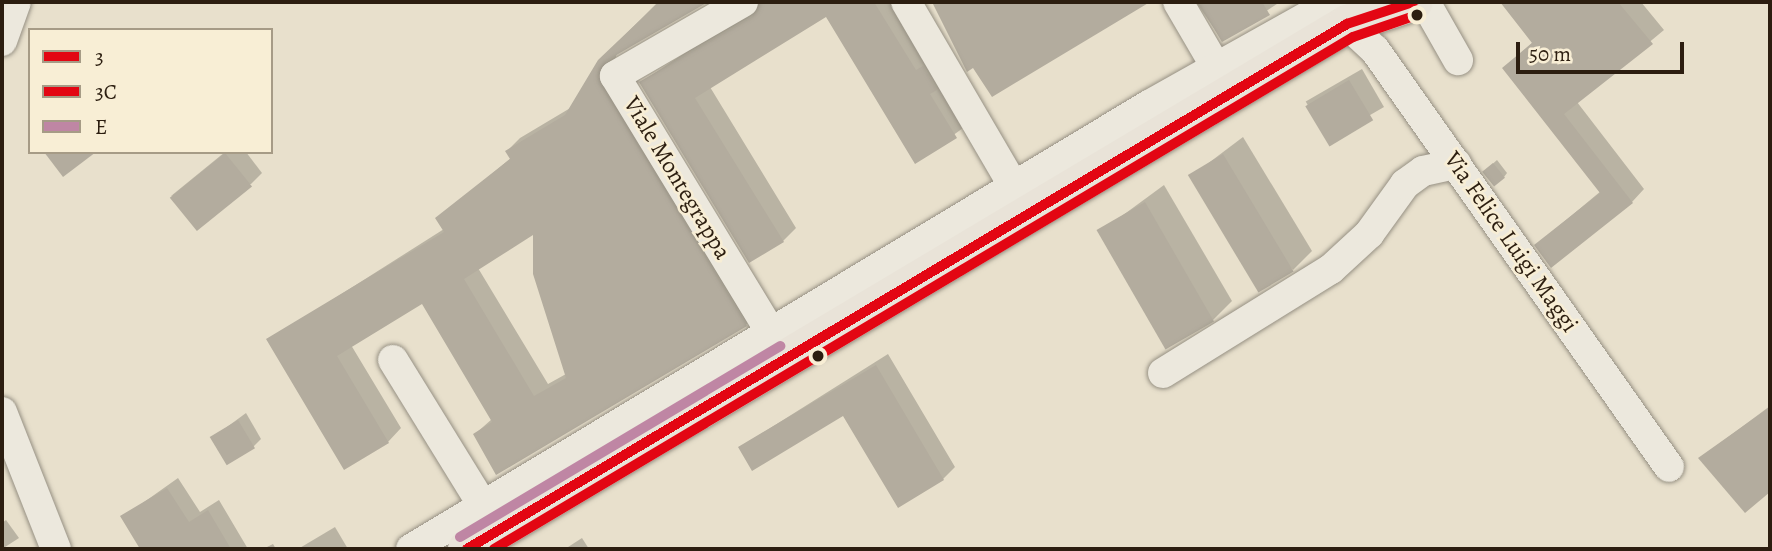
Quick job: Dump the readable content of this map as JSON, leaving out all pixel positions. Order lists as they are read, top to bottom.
{
  "streets": {
    "street": ["Viale Montegrappa", "Via Felice Luigi Maggi"]
  },
  "lines": ["transit line 3", "transit line 3C", "transit line E"],
  "legend": ["3", "3C", "E"],
  "scale_bar": "50 m"
}
